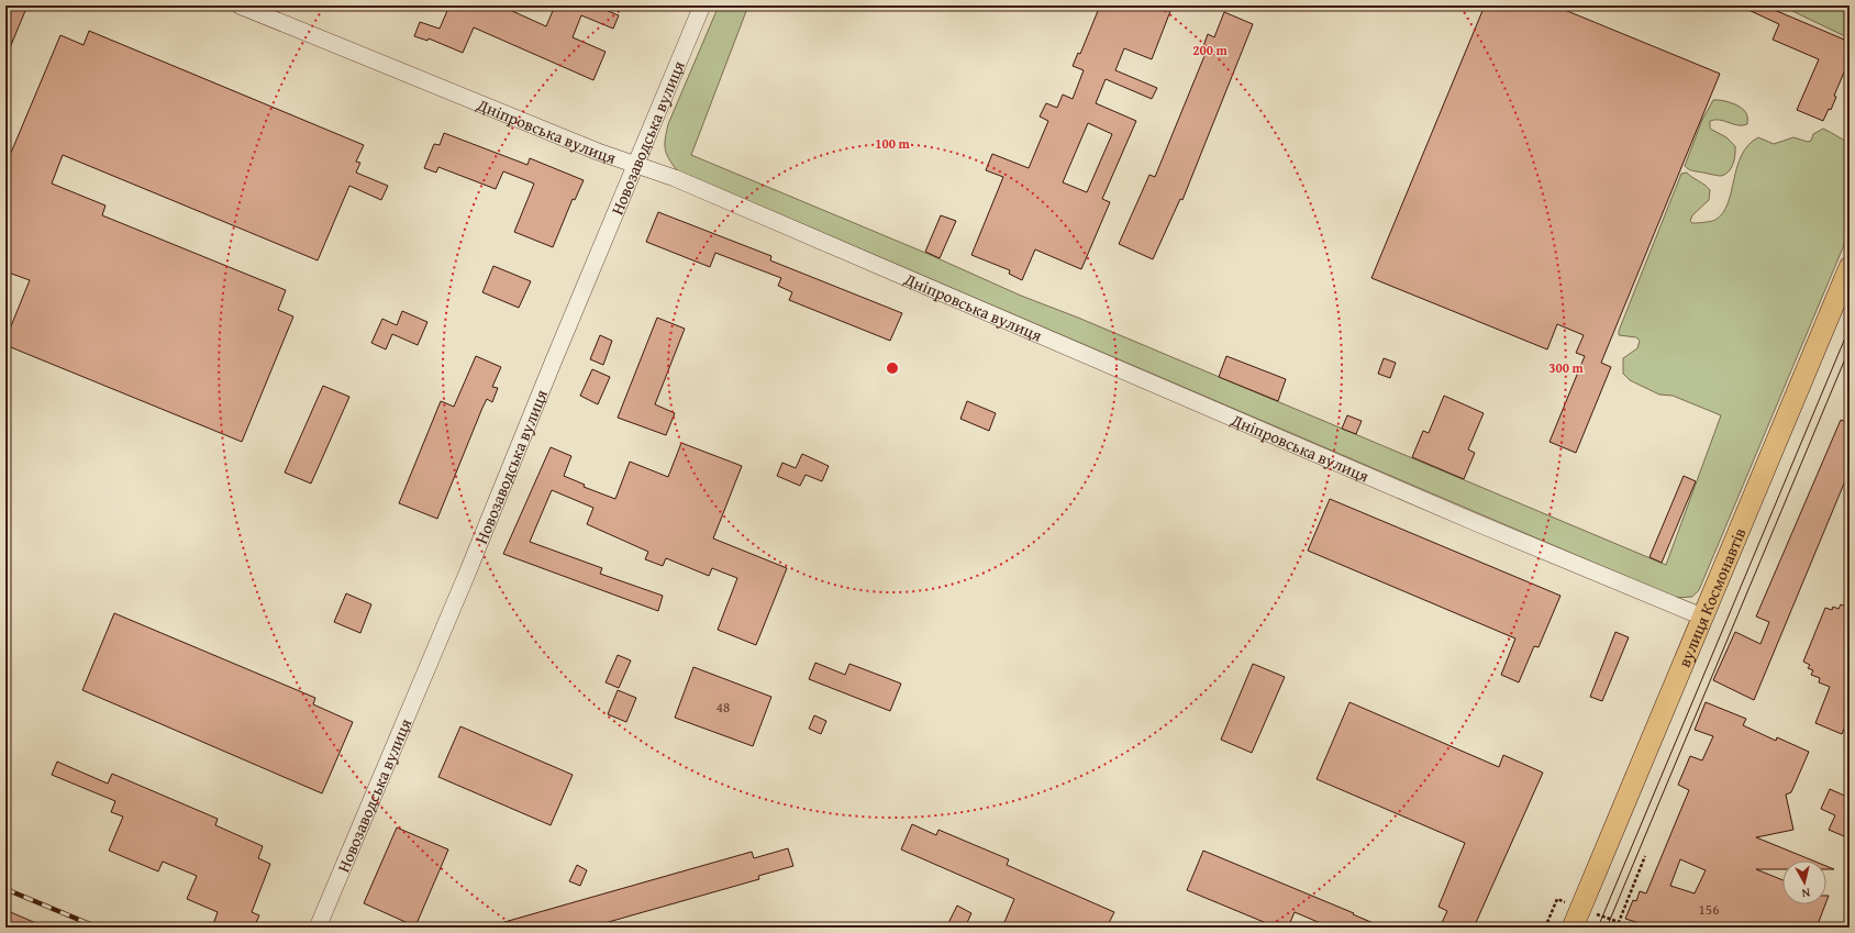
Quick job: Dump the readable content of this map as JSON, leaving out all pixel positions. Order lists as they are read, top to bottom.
{
  "streets": {
    "main road": ["вулиця Космонавтів"],
    "street": ["Дніпровська вулиця", "Новозаводська вулиця"]
  },
  "crossings": [
    ["Дніпровська вулиця", "Новозаводська вулиця"],
    ["Дніпровська вулиця", "вулиця Космонавтів"]
  ],
  "house_numbers": ["48", "156"],
  "north": "bottom",
  "rings": ["200 m", "100 m", "300 m"]
}
